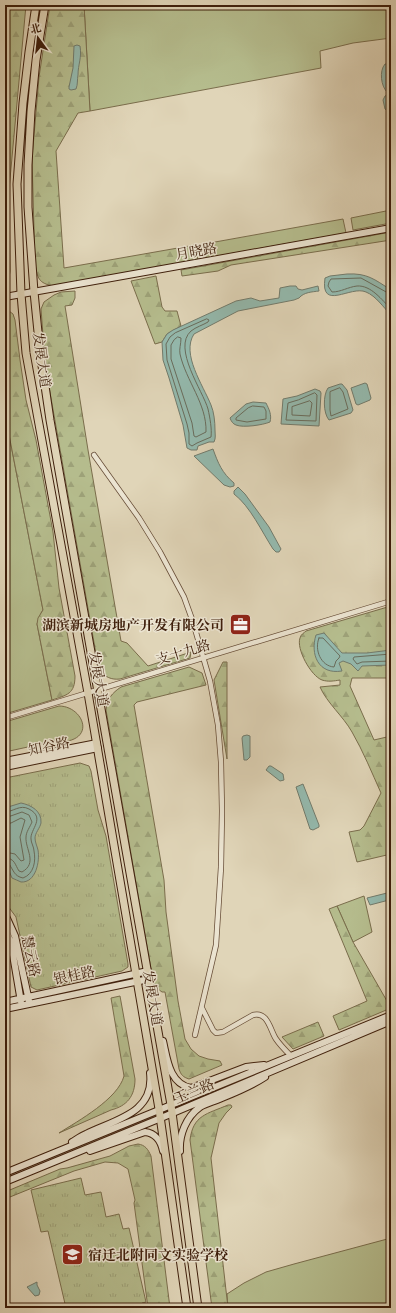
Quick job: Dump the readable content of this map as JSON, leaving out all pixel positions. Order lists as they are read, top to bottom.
{
  "streets": {
    "main road": ["发展大道"],
    "street": [
      "月晓路",
      "支十九路",
      "知谷路",
      "慧云路",
      "银桂路",
      "玉兰路"
    ]
  },
  "crossings": [
    ["月晓路", "发展大道"],
    ["发展大道", "支十九路"],
    ["发展大道", "知谷路"],
    ["发展大道", "银桂路"],
    ["发展大道", "玉兰路"],
    ["慧云路", "银桂路"]
  ],
  "places": {
    "office": ["湖滨新城房地产开发有限公司"],
    "school or university": ["宿迁北附同文实验学校"]
  },
  "north": "top"
}
